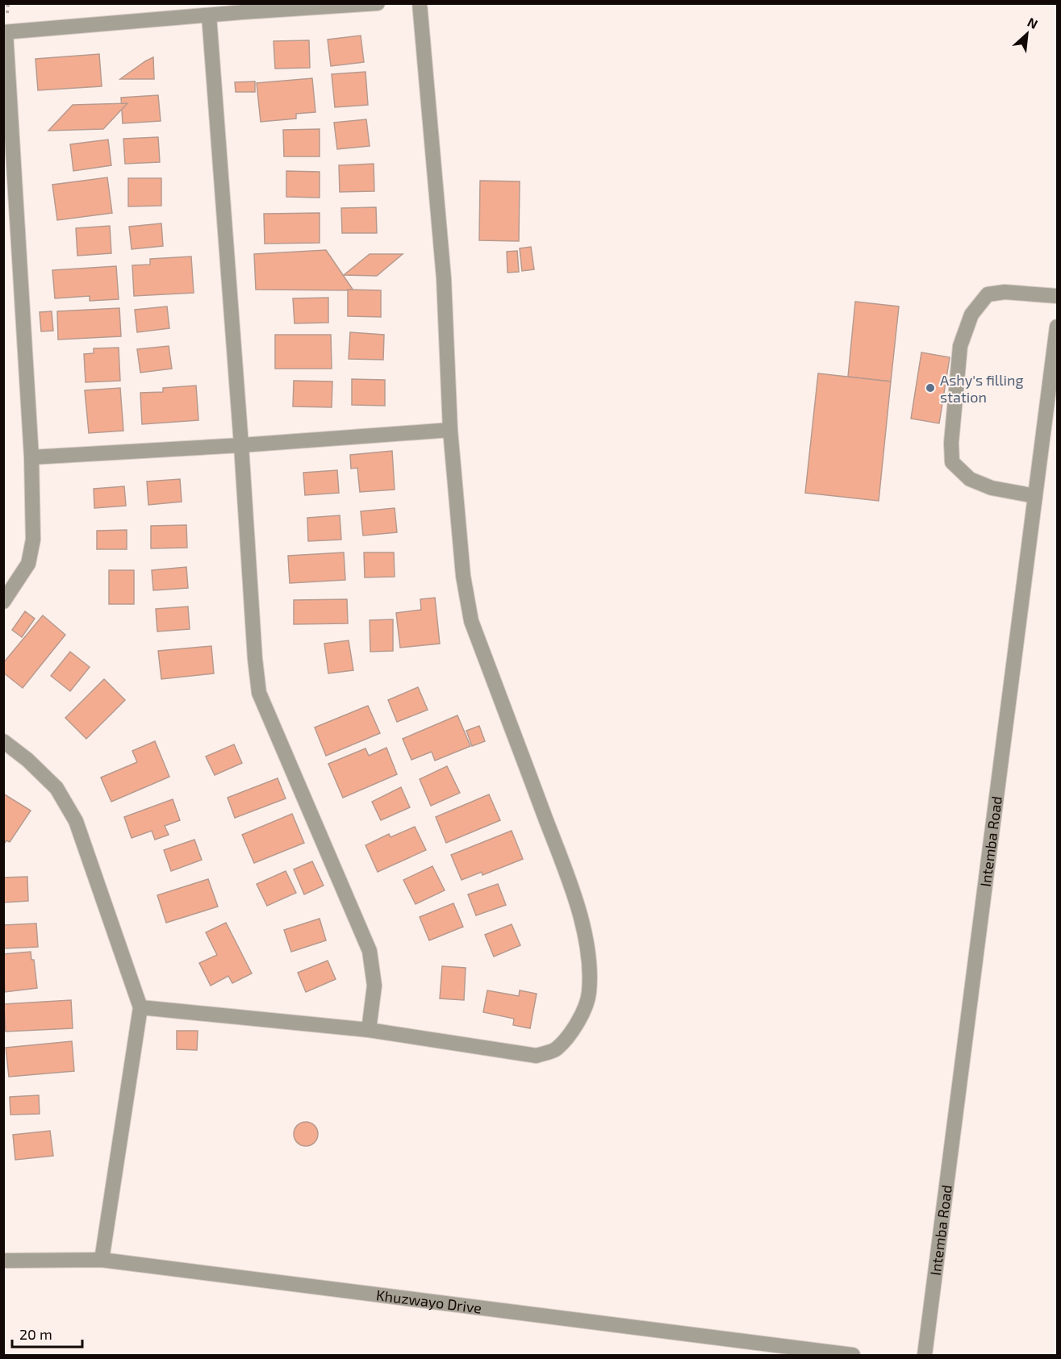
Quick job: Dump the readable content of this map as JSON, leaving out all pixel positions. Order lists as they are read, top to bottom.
{
  "streets": {
    "street": ["Intemba Road", "Khuzwayo Drive"]
  },
  "places": ["Ashy's filling station"],
  "scale_bar": "20 m",
  "north": "top right"
}
